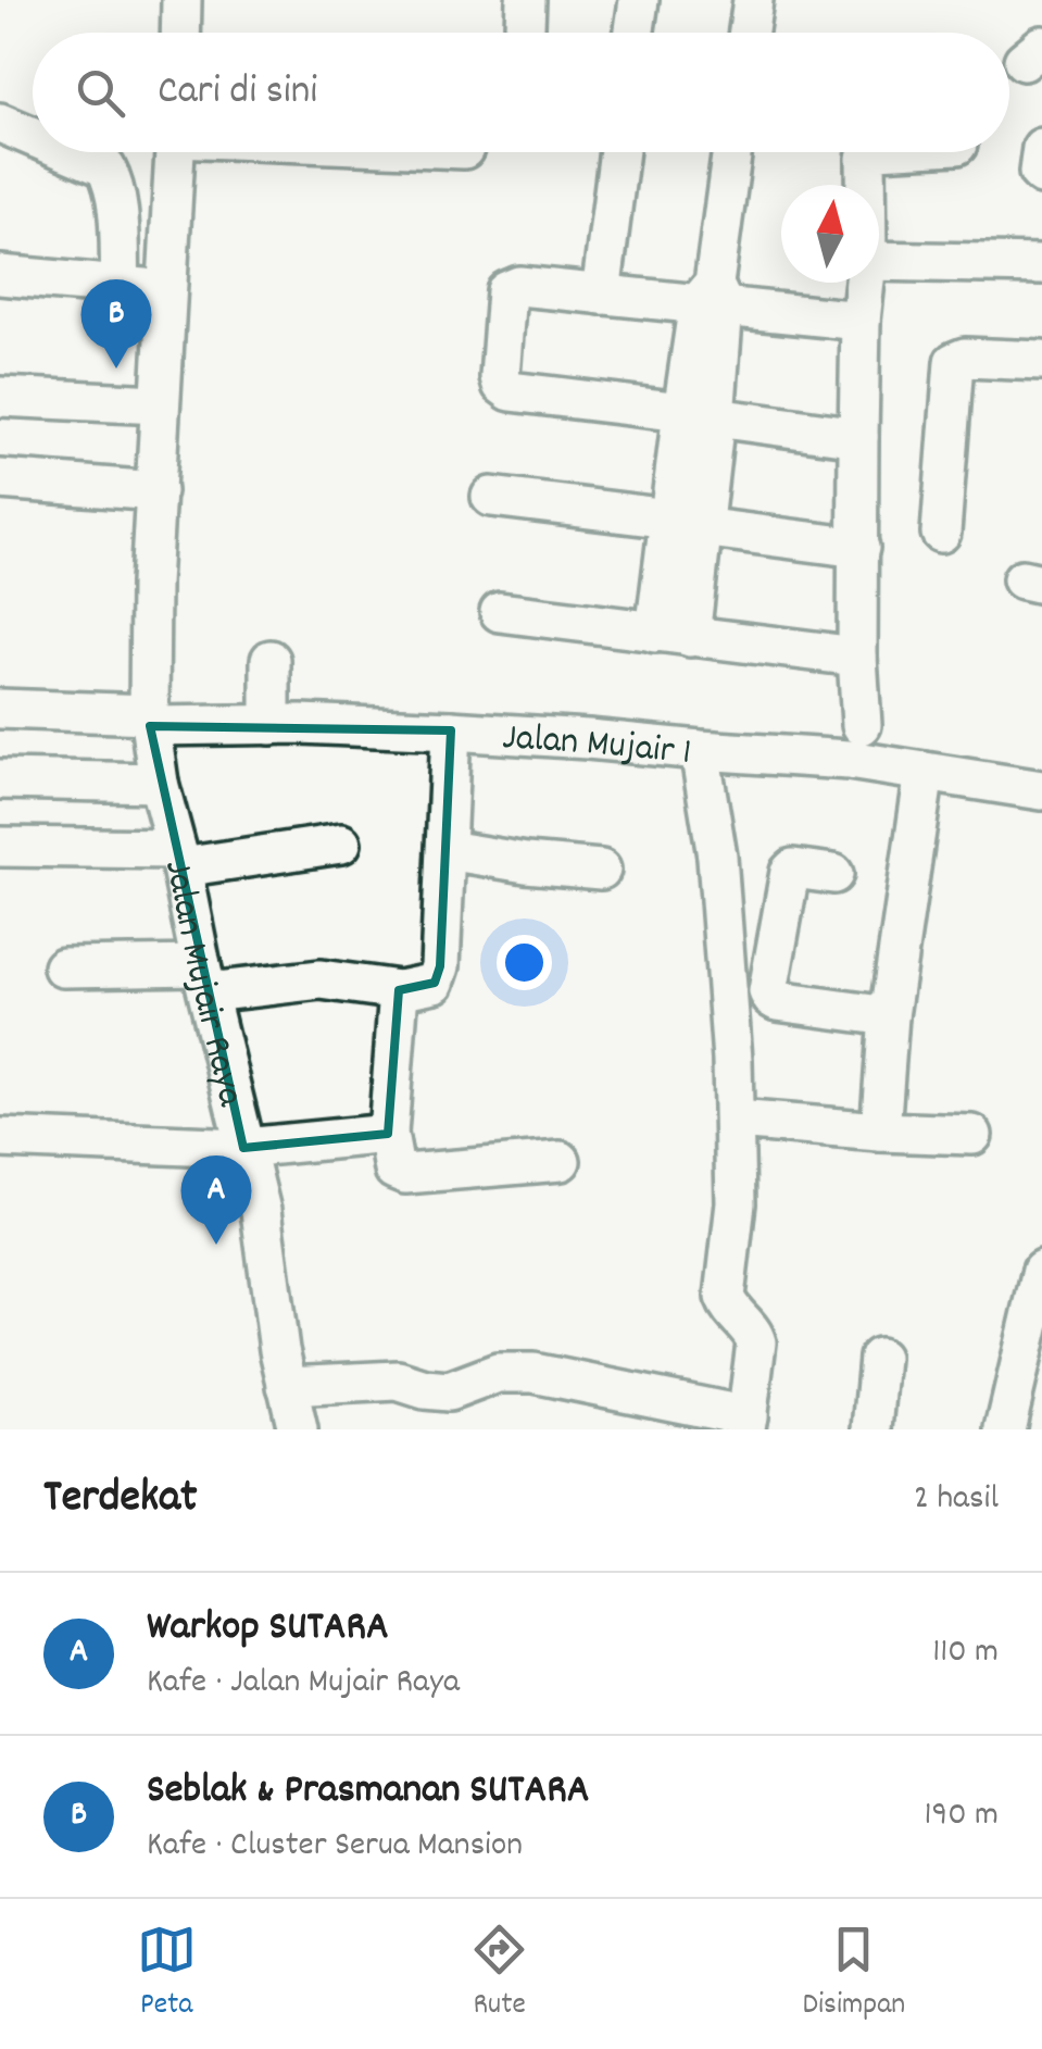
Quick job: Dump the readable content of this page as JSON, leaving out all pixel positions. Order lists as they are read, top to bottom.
{
  "streets": {
    "street": ["Jalan Mujair 1", "Jalan Mujair Raya"]
  },
  "crossings": [
    ["Jalan Mujair 1", "Jalan Mujair Raya"]
  ],
  "north": "top",
  "page": {
    "search": "Cari di sini",
    "pins": ["B", "A"],
    "heading": ["Terdekat", "2 hasil"],
    "list": [
      {
        "mark": "A",
        "name": "Warkop SUTARA",
        "note": "Kafe · Jalan Mujair Raya",
        "value": "110 m"
      },
      {
        "mark": "B",
        "name": "Seblak & Prasmanan SUTARA",
        "note": "Kafe · Cluster Serua Mansion",
        "value": "190 m"
      }
    ],
    "nav": ["Peta", "Rute", "Disimpan"]
  }
}
